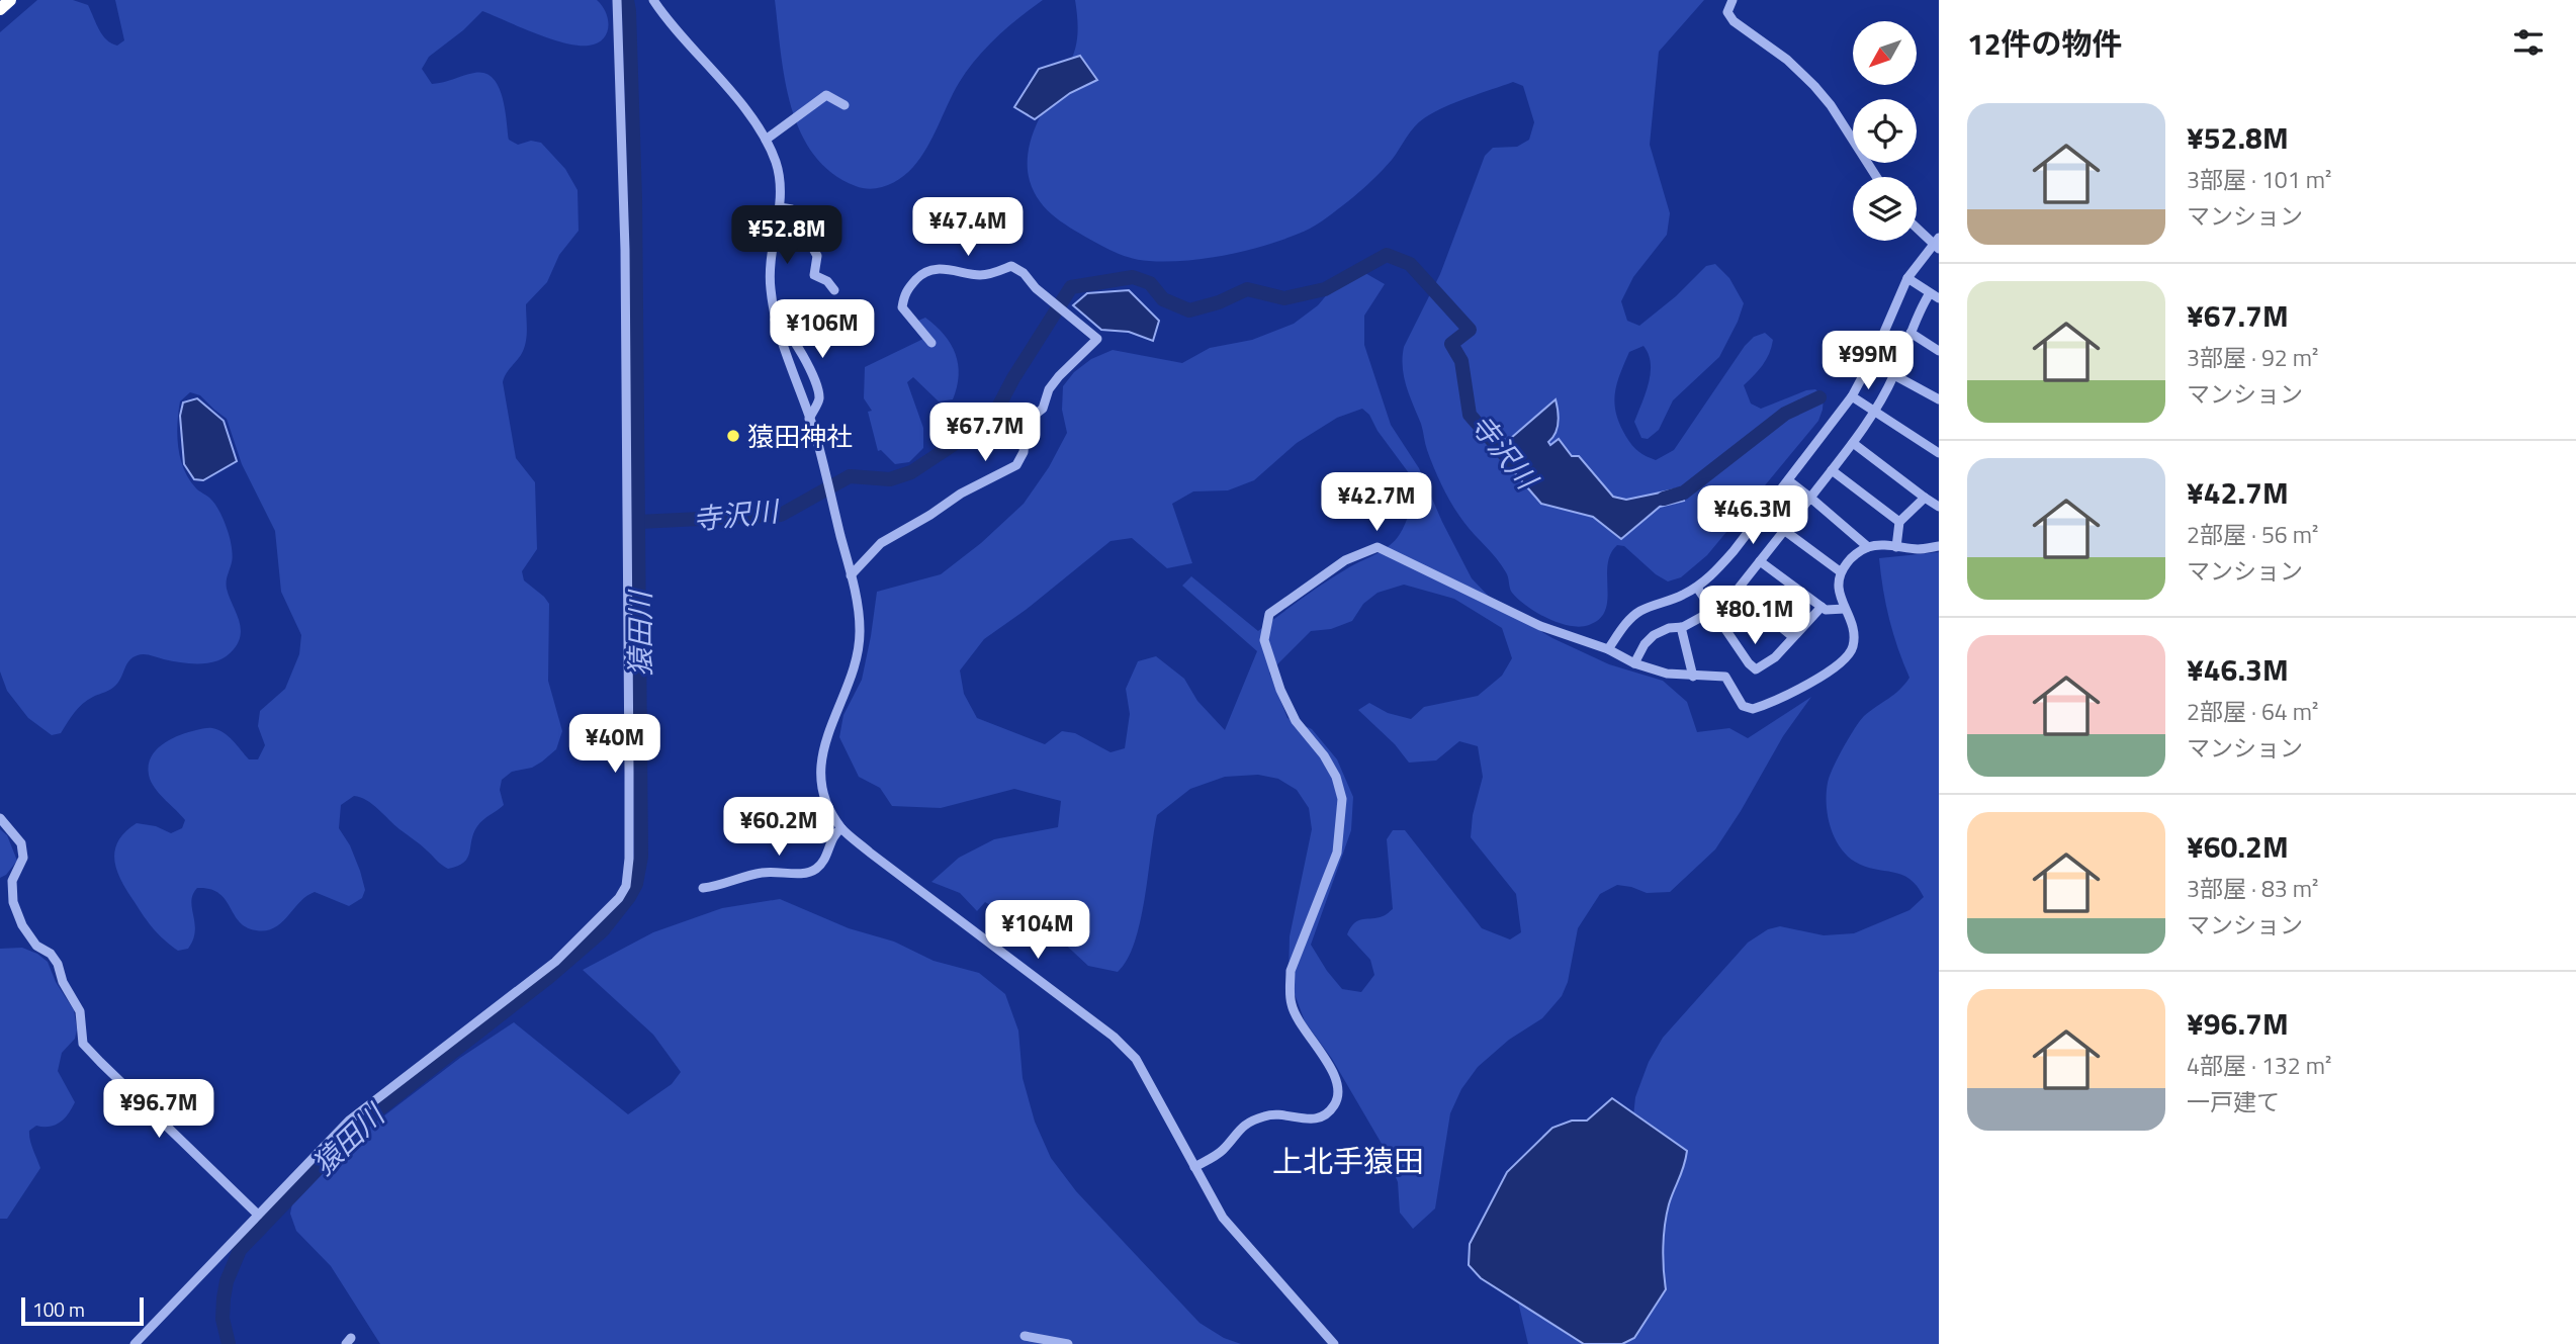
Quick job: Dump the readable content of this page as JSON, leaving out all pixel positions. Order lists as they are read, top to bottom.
{
  "districts": ["上北手猿田"],
  "water": ["寺沢川", "猿田川"],
  "places": ["猿田神社"],
  "scale_bar": "100 m",
  "north": "bottom left",
  "page": {
    "heading": "12件の物件",
    "list": [
      {
        "name": "¥52.8M",
        "note": "3部屋 · 101 m² · マンション"
      },
      {
        "name": "¥67.7M",
        "note": "3部屋 · 92 m² · マンション"
      },
      {
        "name": "¥42.7M",
        "note": "2部屋 · 56 m² · マンション"
      },
      {
        "name": "¥46.3M",
        "note": "2部屋 · 64 m² · マンション"
      },
      {
        "name": "¥60.2M",
        "note": "3部屋 · 83 m² · マンション"
      },
      {
        "name": "¥96.7M",
        "note": "4部屋 · 132 m² · 一戸建て"
      }
    ],
    "price": [
      "¥47.4M",
      "¥52.8M",
      "¥106M",
      "¥99M",
      "¥67.7M",
      "¥42.7M",
      "¥46.3M",
      "¥80.1M",
      "¥40M",
      "¥60.2M",
      "¥104M",
      "¥96.7M"
    ],
    "scale": "100 m"
  }
}
